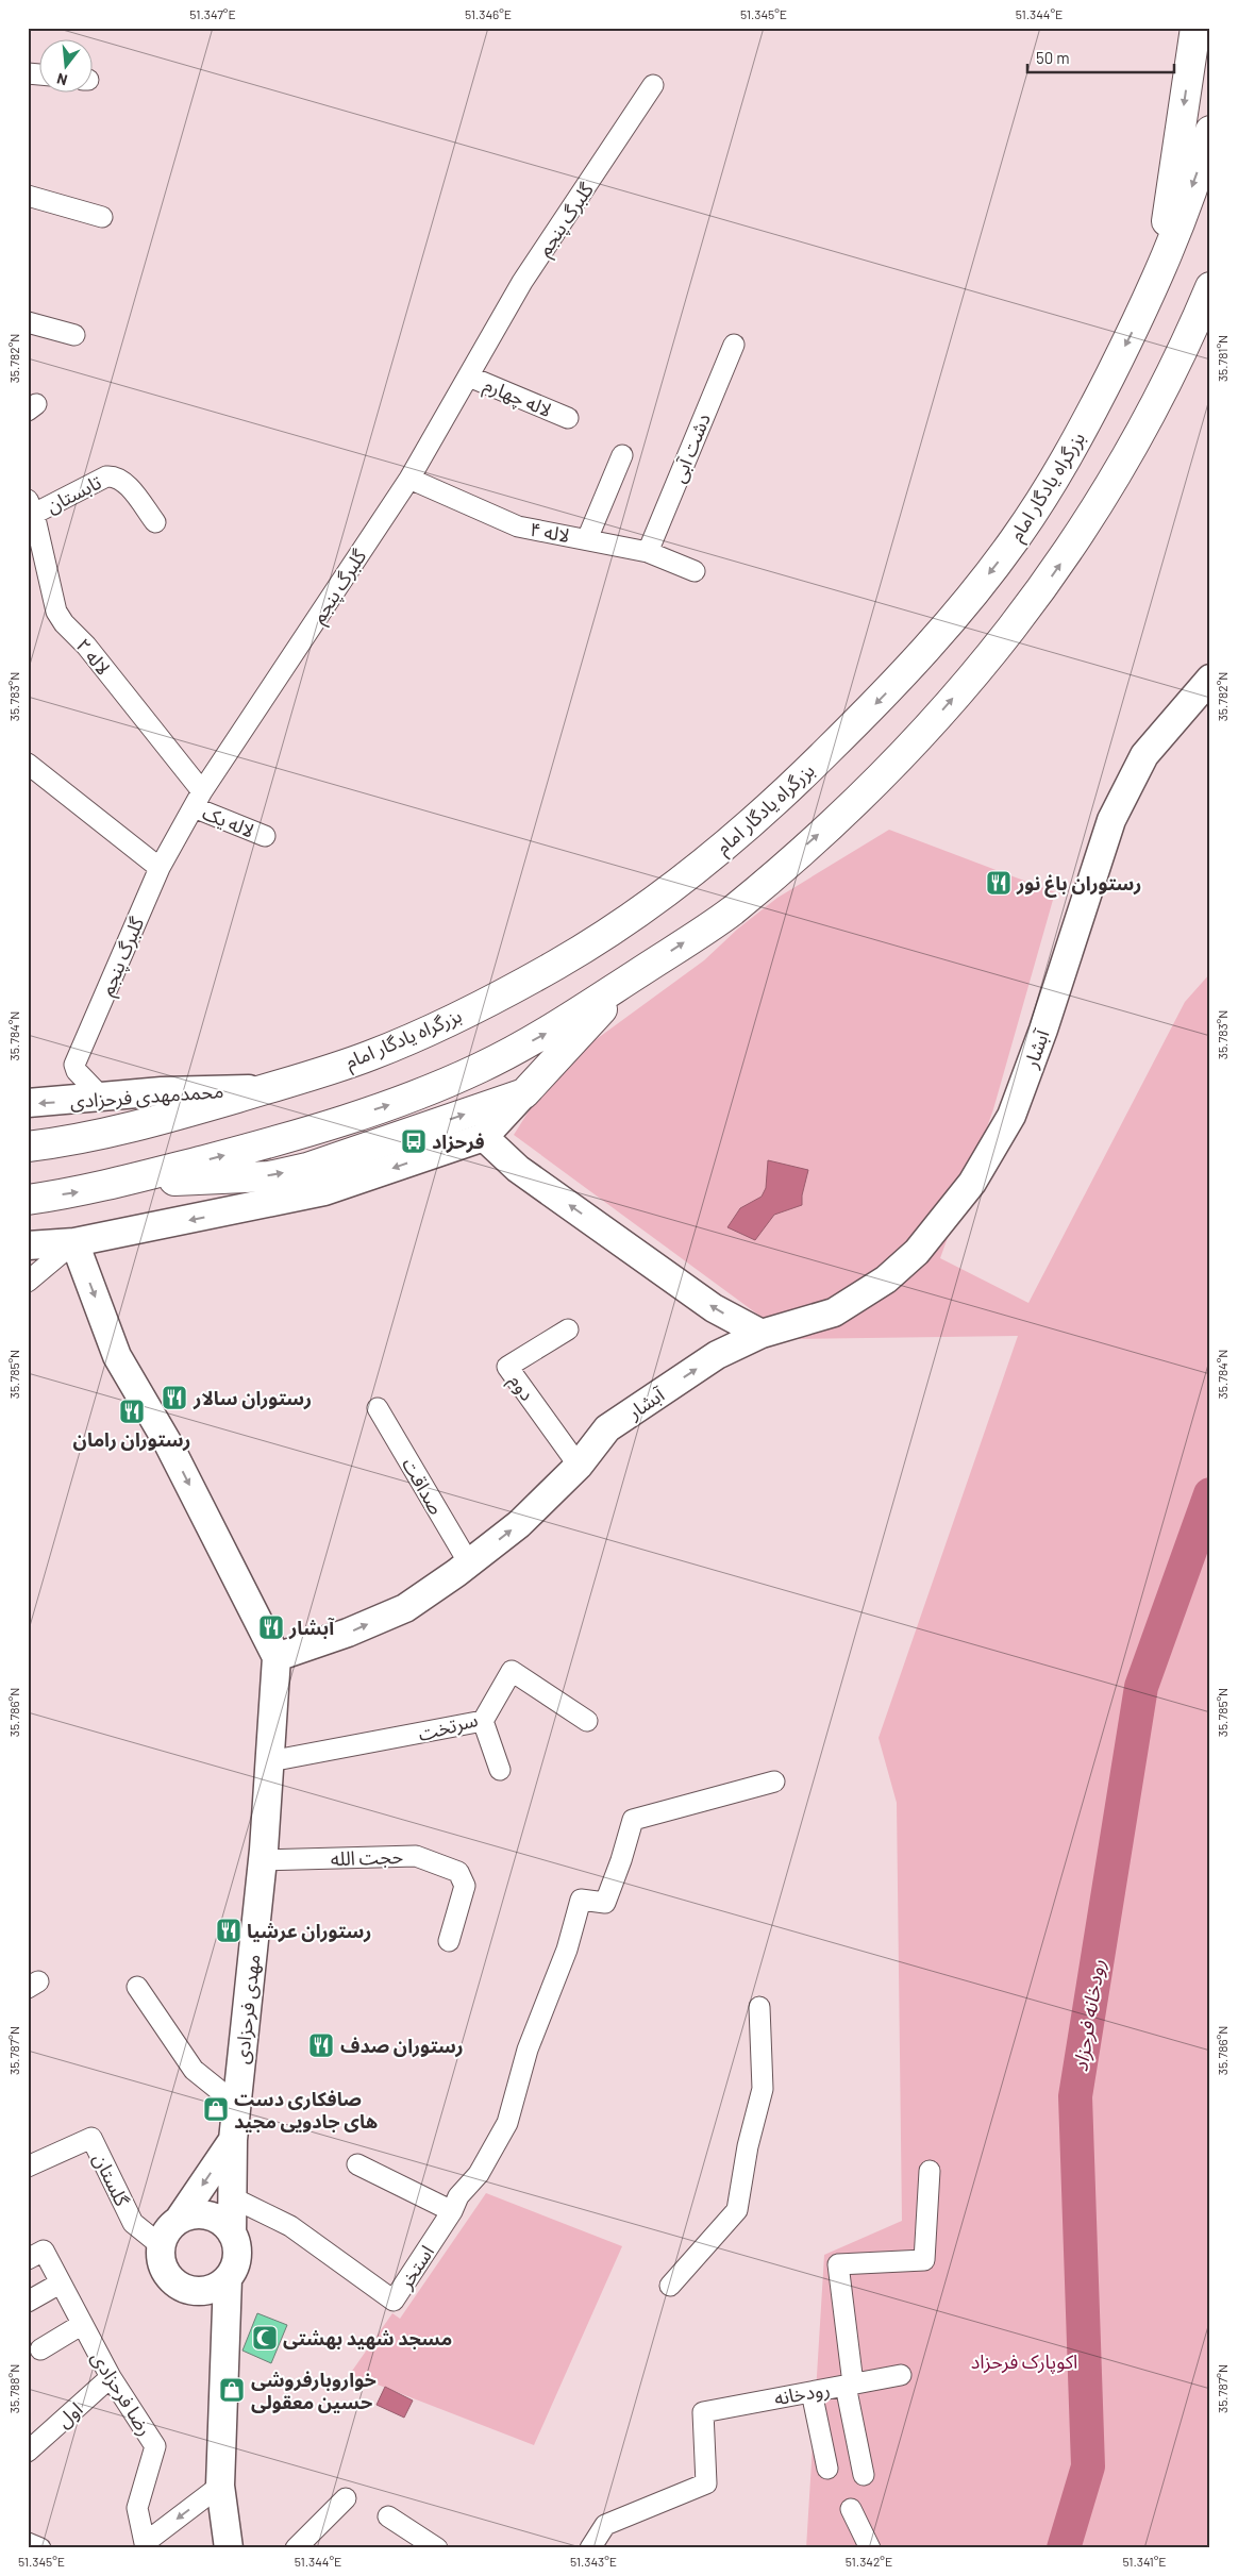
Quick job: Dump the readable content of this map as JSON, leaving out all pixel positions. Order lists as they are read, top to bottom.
{
  "streets": {
    "highway": ["بزرگراه یادگار امام"],
    "street": [
      "گلبرگ پنجم",
      "لاله چهارم",
      "دشت آبی",
      "تابستان",
      "لاله ۴",
      "لاله ۲",
      "لاله یک",
      "آبشار",
      "محمدمهدی فرحزادی",
      "دوم",
      "صداقت",
      "سرتخت",
      "حجت الله",
      "مهدی فرحزادی",
      "گلستان",
      "استخر",
      "رضا فرحزادی",
      "رودخانه",
      "اول"
    ]
  },
  "crossings": [
    ["گلبرگ پنجم", "لاله چهارم"],
    ["گلبرگ پنجم", "لاله ۴"],
    ["گلبرگ پنجم", "لاله ۲"],
    ["گلبرگ پنجم", "لاله یک"],
    ["گلبرگ پنجم", "محمدمهدی فرحزادی"],
    ["دشت آبی", "لاله ۴"],
    ["بزرگراه یادگار امام", "محمدمهدی فرحزادی"],
    ["تابستان", "لاله ۲"],
    ["لاله ۲", "لاله یک"],
    ["آبشار", "دوم"],
    ["آبشار", "صداقت"],
    ["آبشار", "مهدی فرحزادی"],
    ["سرتخت", "مهدی فرحزادی"],
    ["حجت الله", "مهدی فرحزادی"],
    ["مهدی فرحزادی", "گلستان"],
    ["مهدی فرحزادی", "استخر"],
    ["رضا فرحزادی", "اول"]
  ],
  "one_way": ["آبشار"],
  "water": ["رودخانه فرحزاد"],
  "parks": ["اکوپارک فرحزاد"],
  "places": {
    "restaurant": [
      "رستوران باغ نور",
      "رستوران سالار",
      "رستوران رامان",
      "آبشار",
      "رستوران عرشیا",
      "رستوران صدف"
    ],
    "bus stop": ["فرحزاد"],
    "shop": ["صافکاری دست های جادویی مجید", "خواروبارفروشی حسین معقولی"],
    "mosque": ["مسجد شهید بهشتی"]
  },
  "scale_bar": "50 m",
  "north": "bottom",
  "coordinates": [
    "51.347°E",
    "51.346°E",
    "51.345°E",
    "51.344°E",
    "35.781°N",
    "35.782°N",
    "35.783°N",
    "35.784°N",
    "35.785°N",
    "35.786°N",
    "35.787°N",
    "35.788°N",
    "51.343°E",
    "51.342°E",
    "51.341°E"
  ]
}
